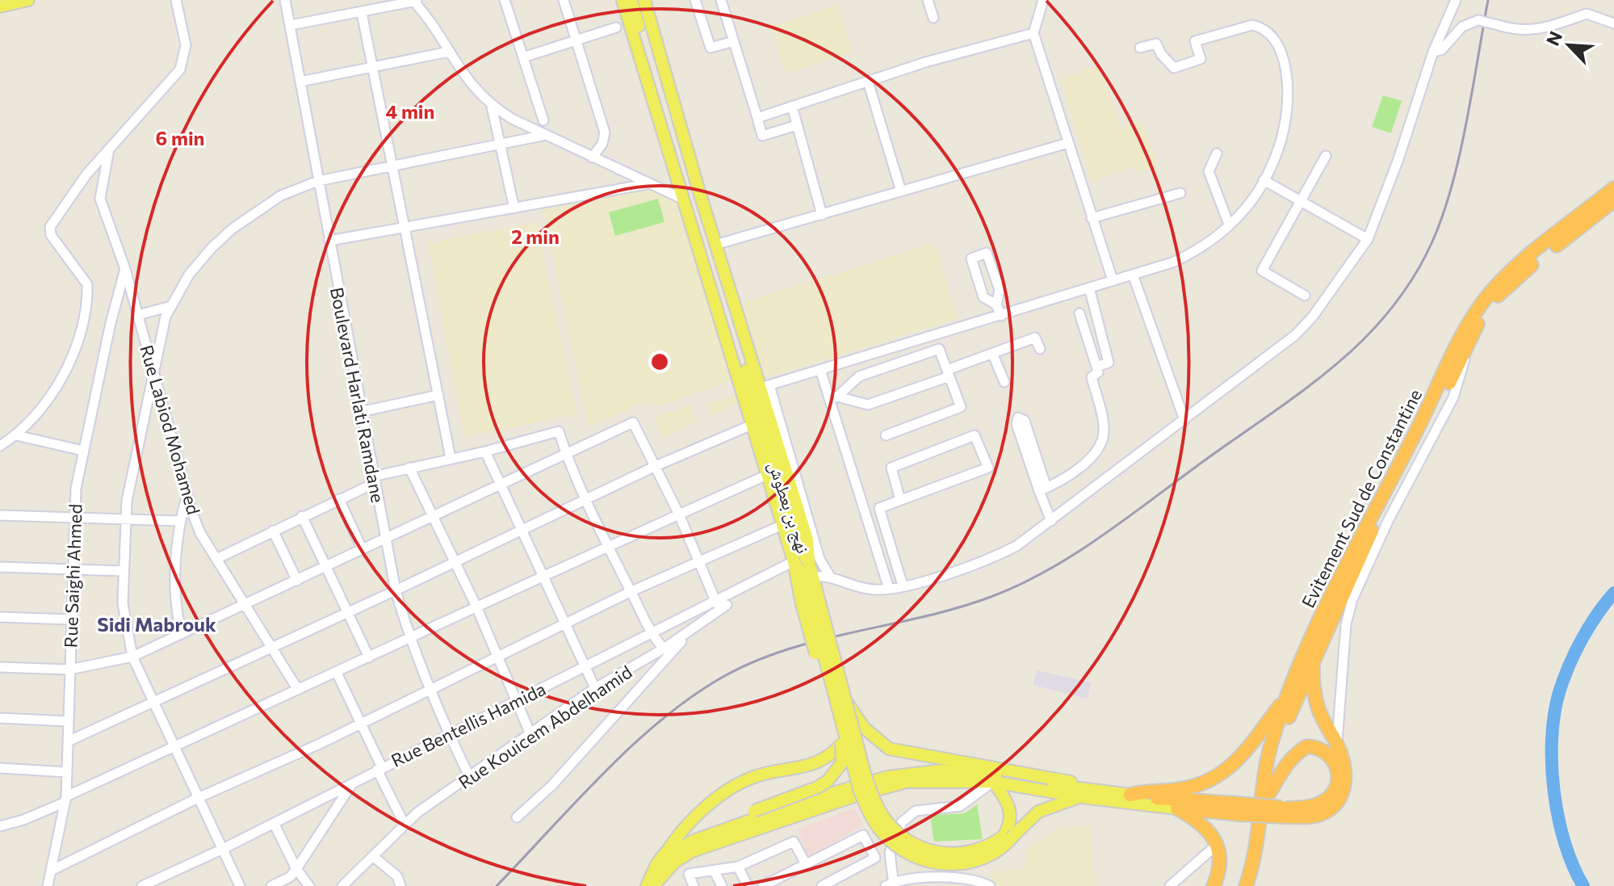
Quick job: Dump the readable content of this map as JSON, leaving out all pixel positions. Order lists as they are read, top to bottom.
{
  "streets": {
    "highway": ["Evitement Sud de Constantine"],
    "main road": ["نهج بن بعطوش"],
    "street": [
      "Boulevard Harlati Ramdane",
      "Rue Labiod Mohamed",
      "Rue Saighi Ahmed",
      "Rue Bentellis Hamida",
      "Rue Kouicem Abdelhamid"
    ]
  },
  "crossings": [
    ["Boulevard Harlati Ramdane", "Rue Bentellis Hamida"],
    ["Boulevard Harlati Ramdane", "Rue Kouicem Abdelhamid"],
    ["Rue Labiod Mohamed", "Rue Saighi Ahmed"],
    ["Rue Bentellis Hamida", "Rue Kouicem Abdelhamid"]
  ],
  "districts": ["Sidi Mabrouk"],
  "north": "top left",
  "rings": ["4 min", "6 min", "2 min"]
}
